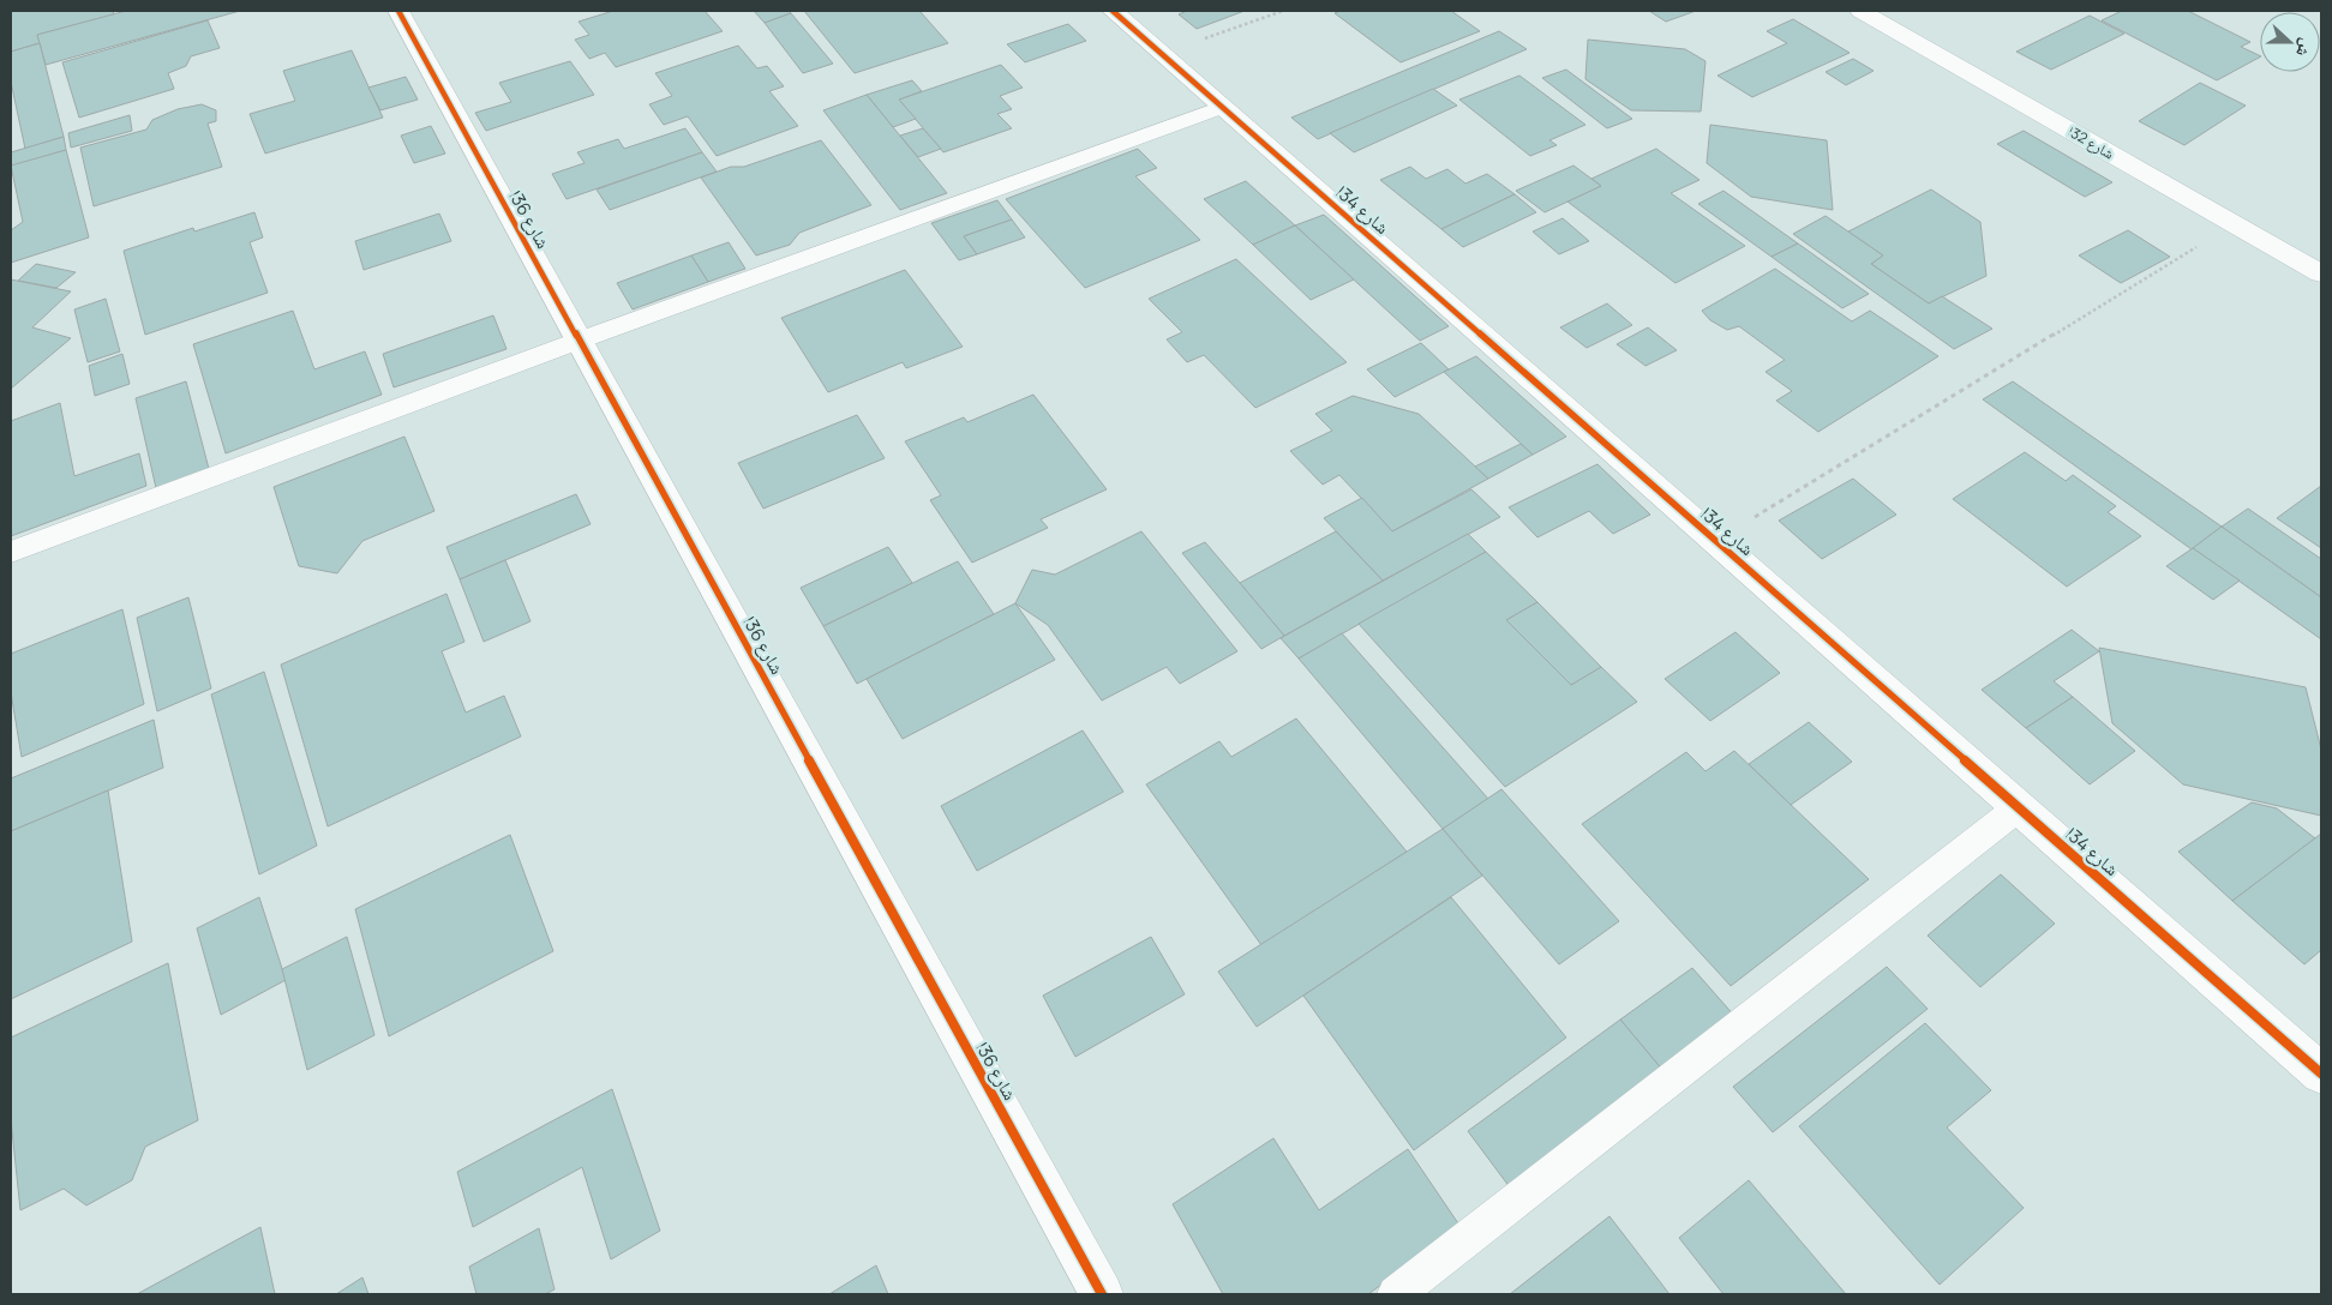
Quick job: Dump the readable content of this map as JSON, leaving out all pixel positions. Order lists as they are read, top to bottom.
{
  "streets": {
    "street": ["شارع 32ا", "شارع 34ا", "شارع 36ا"]
  },
  "north": "right"
}
